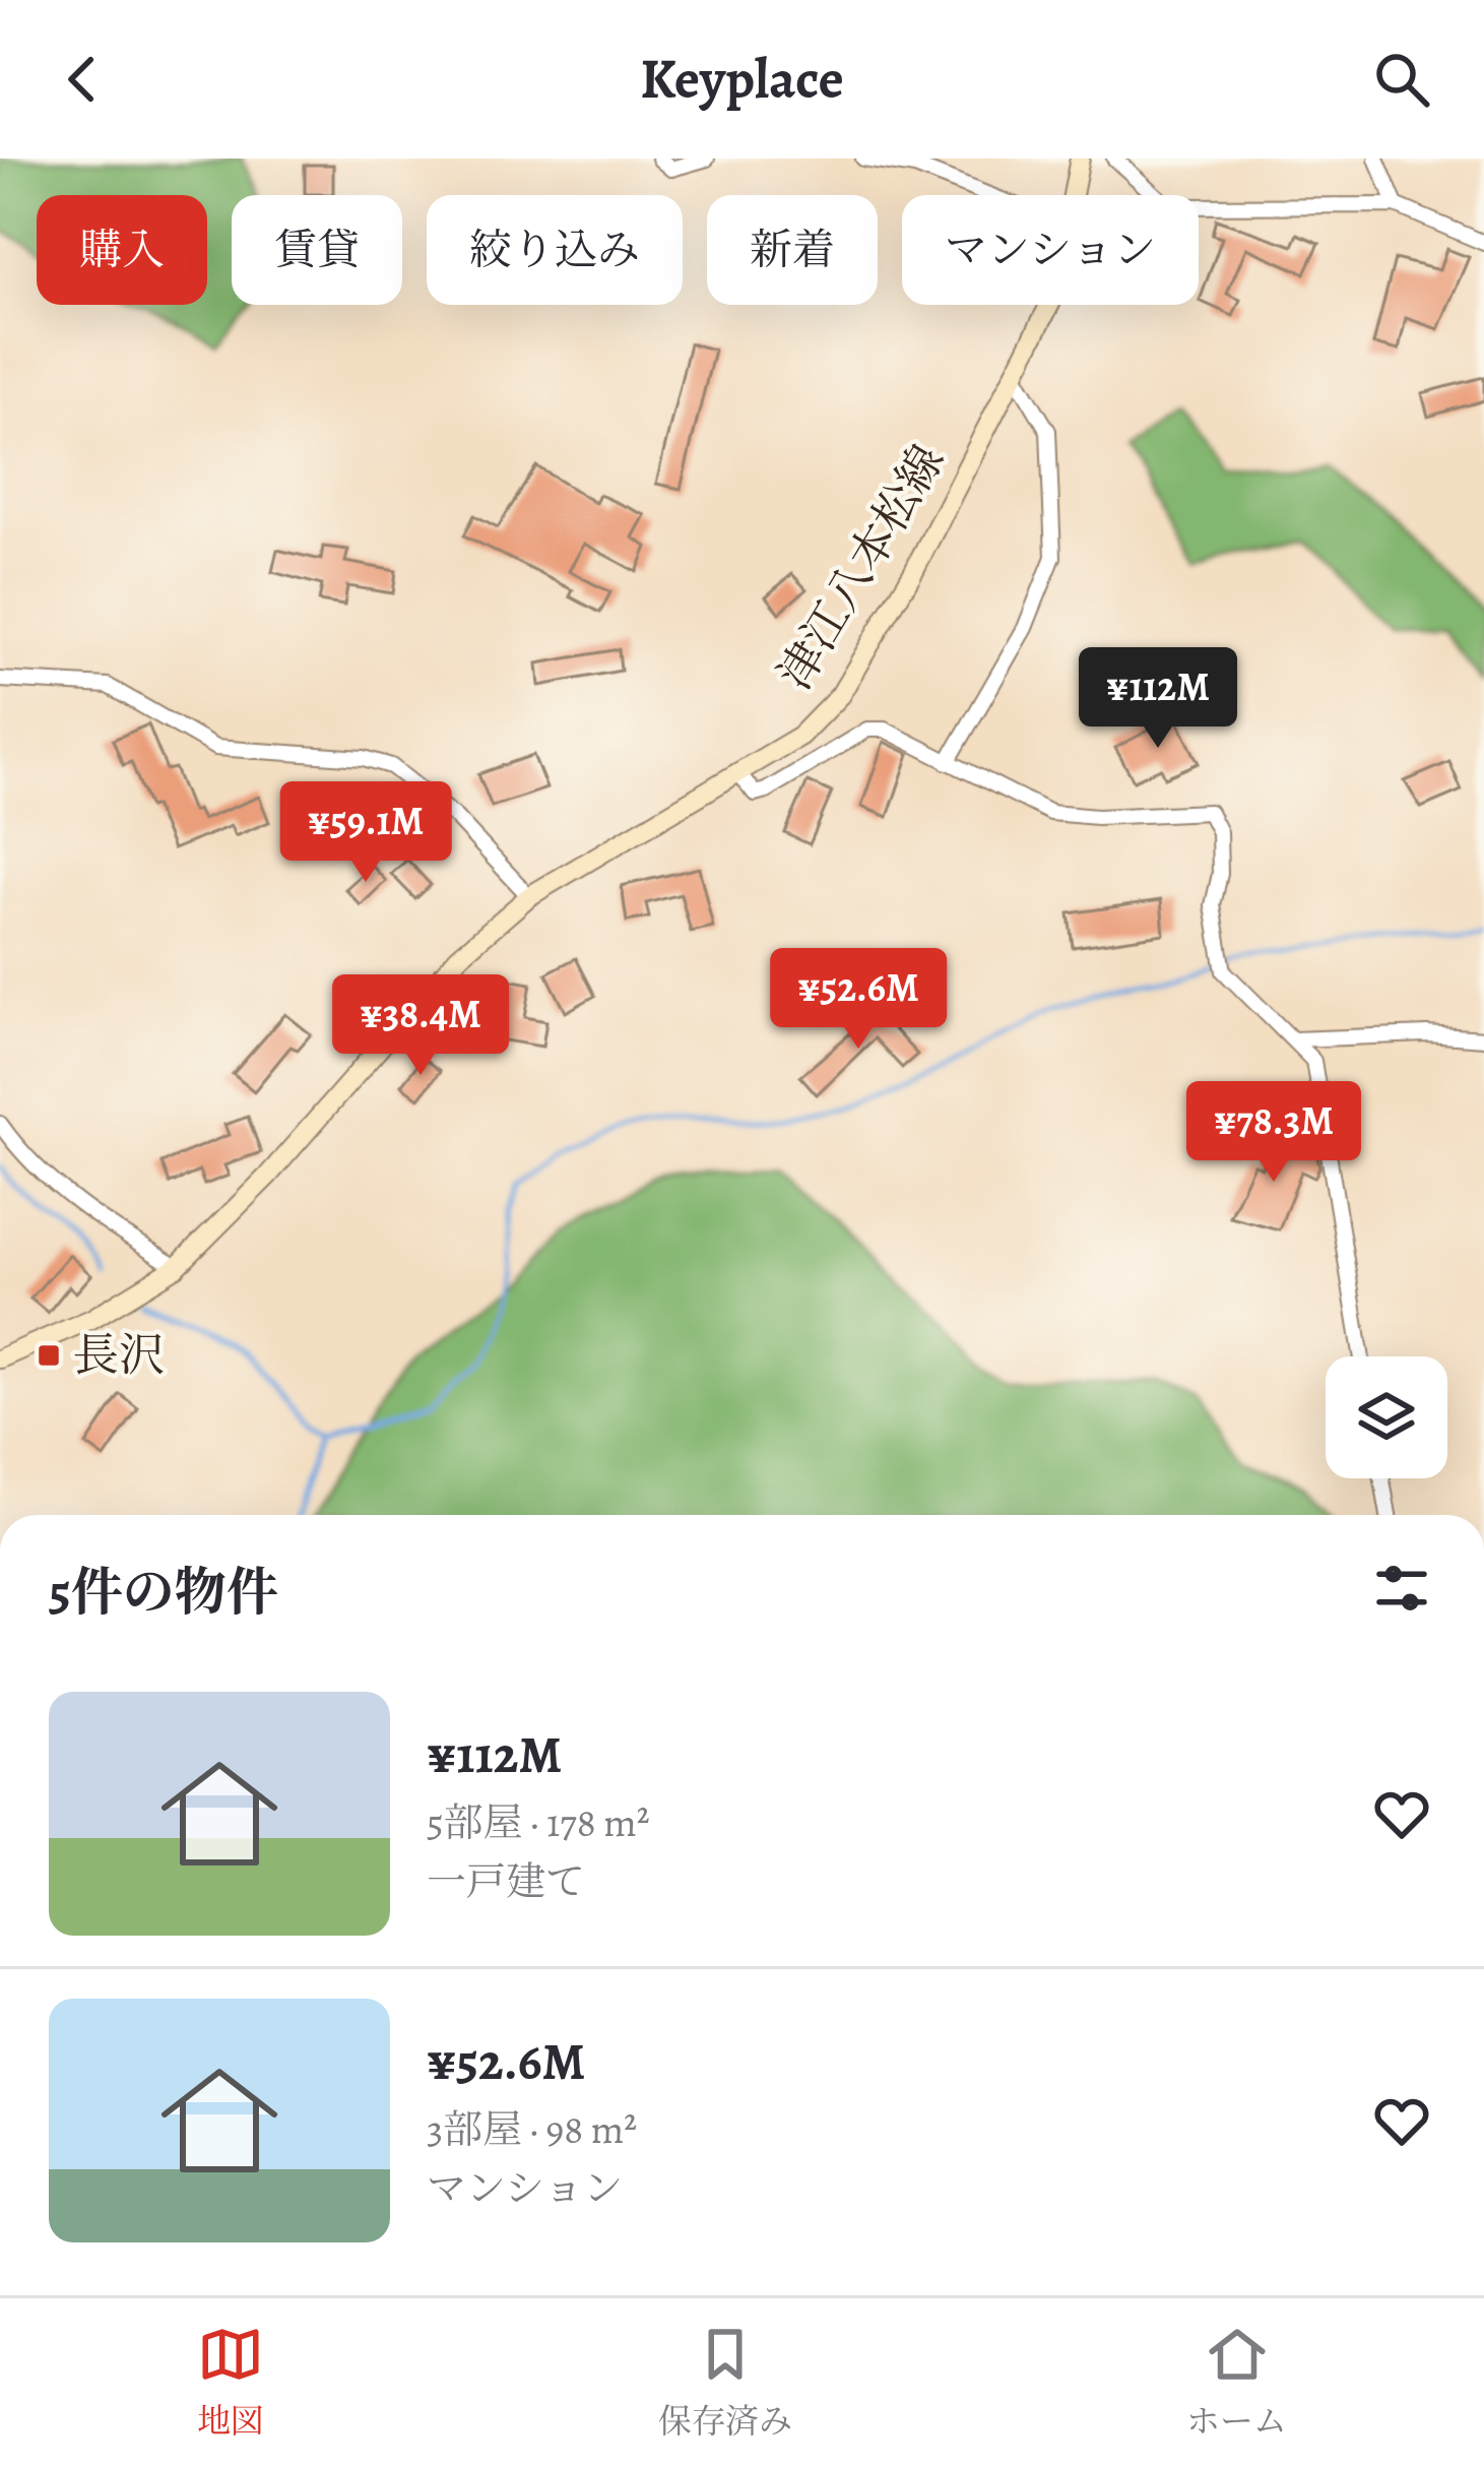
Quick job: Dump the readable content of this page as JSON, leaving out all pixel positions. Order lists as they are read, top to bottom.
{
  "streets": {
    "main road": ["津江八本松線"]
  },
  "places": {
    "transit": ["長沢"]
  },
  "page": {
    "header": "Keyplace",
    "chip": [
      "購入",
      "賃貸",
      "絞り込み",
      "新着",
      "マンション"
    ],
    "price": [
      "¥112M",
      "¥59.1M",
      "¥52.6M",
      "¥38.4M",
      "¥78.3M"
    ],
    "heading": "5件の物件",
    "list": [
      {
        "name": "¥112M",
        "note": "5部屋 · 178 m² · 一戸建て"
      },
      {
        "name": "¥52.6M",
        "note": "3部屋 · 98 m² · マンション"
      }
    ],
    "tabs": ["地図", "保存済み", "ホーム"]
  }
}
